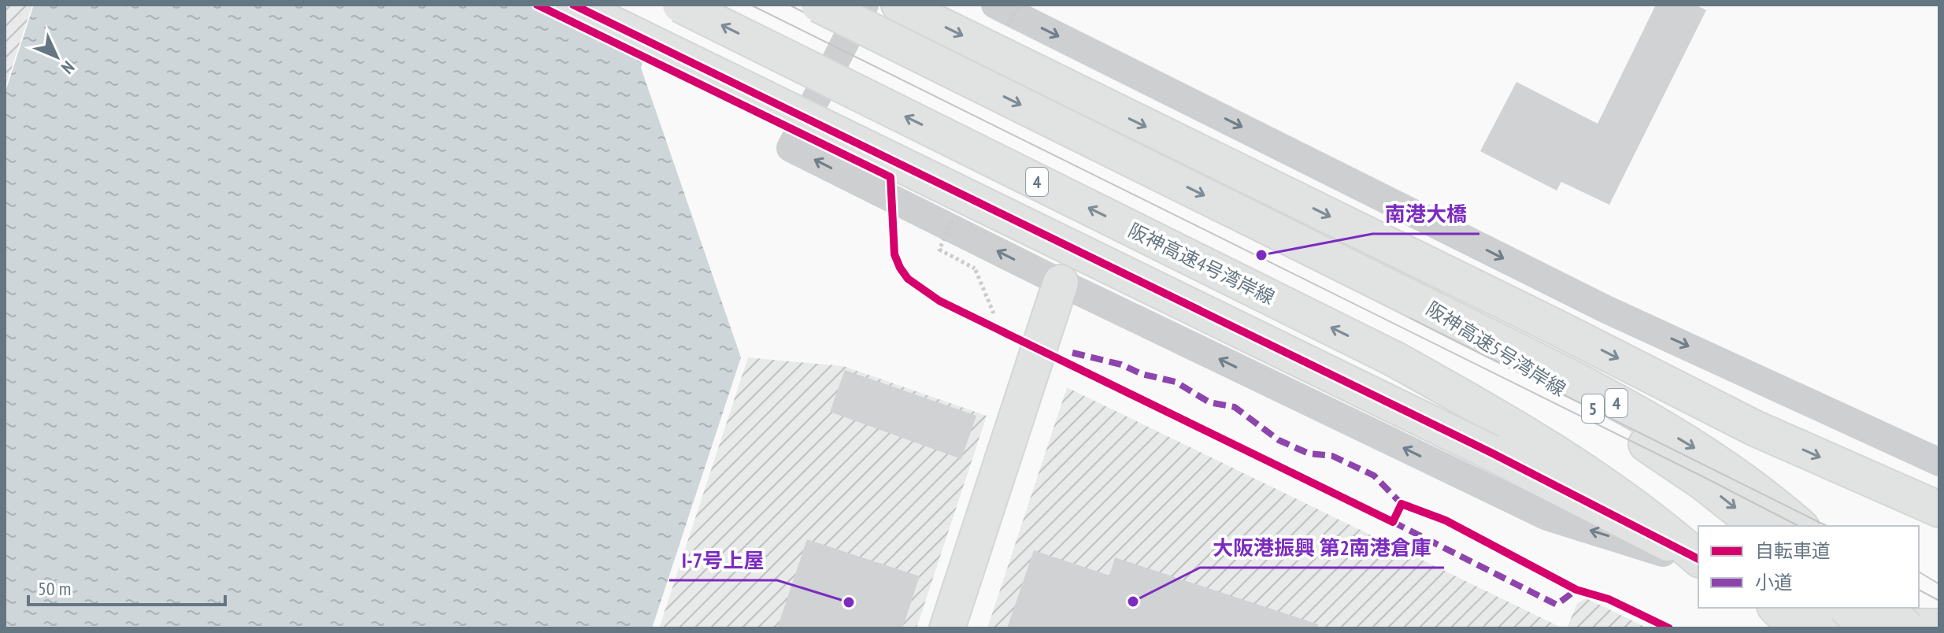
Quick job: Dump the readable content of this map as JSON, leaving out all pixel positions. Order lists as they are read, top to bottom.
{
  "streets": {
    "main road": [
      "4",
      "阪神高速4号湾岸線",
      "阪神高速5号湾岸線",
      "5"
    ]
  },
  "crossings": [
    ["4", "阪神高速5号湾岸線"],
    ["阪神高速4号湾岸線", "5"]
  ],
  "places": ["南港大橋", "大阪港振興 第2南港倉庫", "I-7号上屋"],
  "legend": ["自転車道", "小道"],
  "scale_bar": "50 m",
  "north": "bottom right"
}
